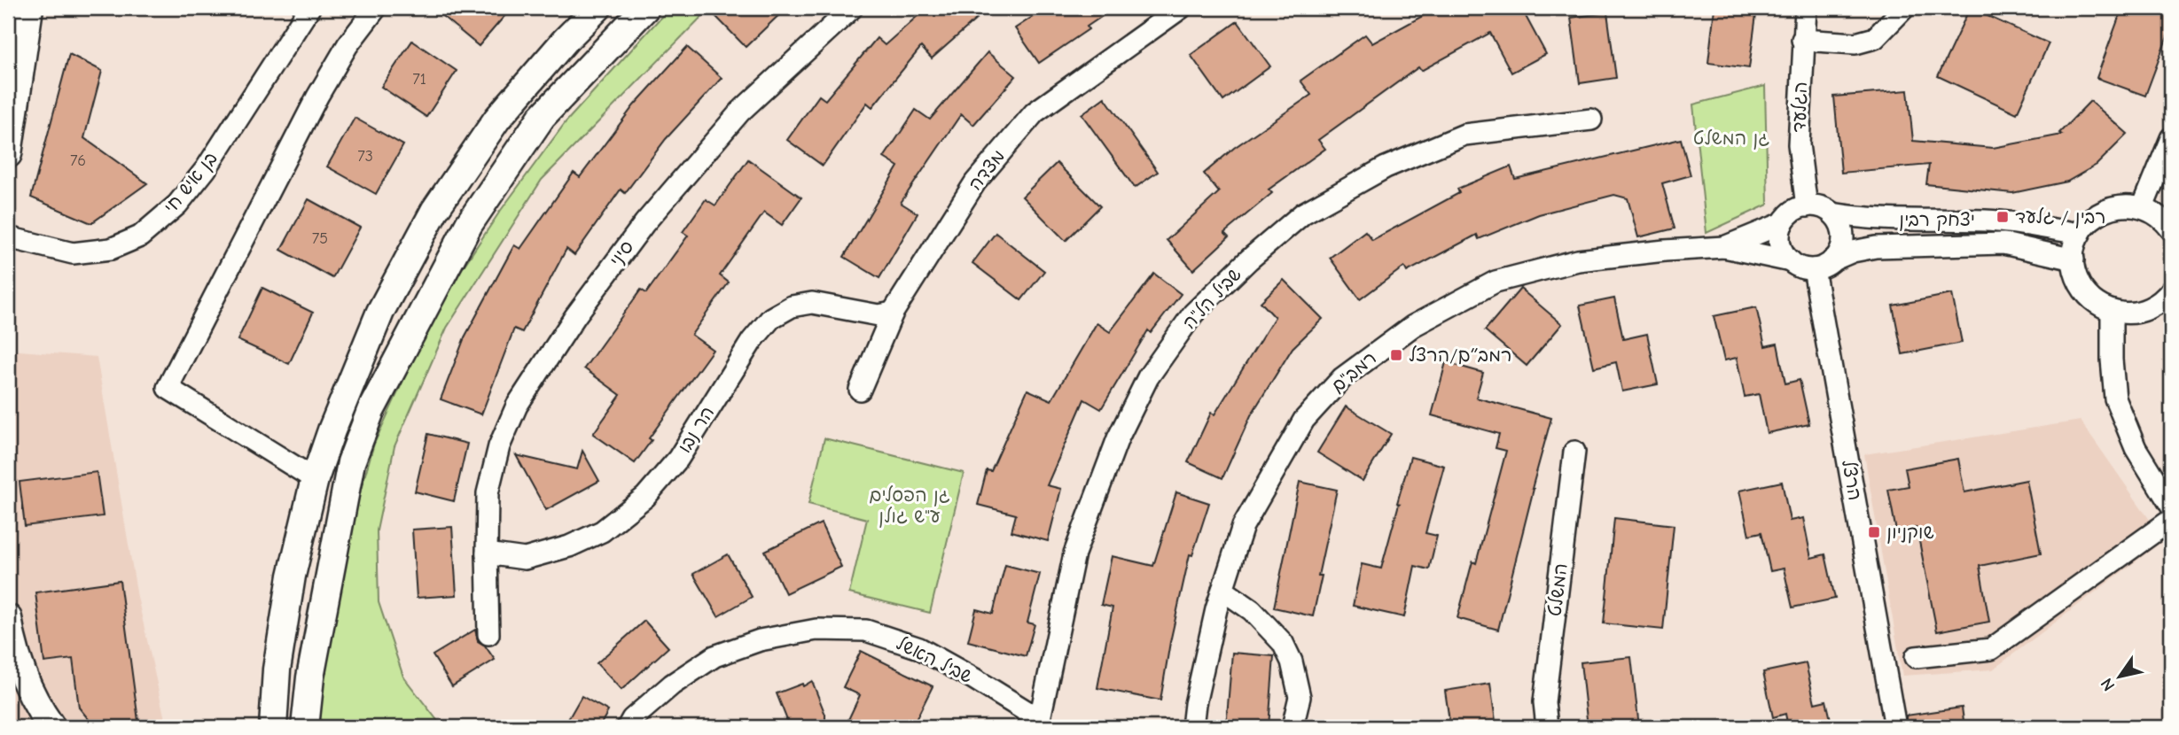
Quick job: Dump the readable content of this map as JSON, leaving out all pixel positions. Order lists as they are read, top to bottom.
{
  "streets": {
    "street": [
      "הגלעד",
      "מצדה",
      "בן איש חי",
      "יצחק רבין",
      "סיני",
      "שביל הל\"ה",
      "רמב\"ם",
      "הר נבו",
      "הרצל",
      "המשלט",
      "שביל האשל"
    ]
  },
  "crossings": [
    ["הגלעד", "יצחק רבין"],
    ["הגלעד", "רמב\"ם"],
    ["הגלעד", "הרצל"],
    ["מצדה", "הר נבו"],
    ["יצחק רבין", "רמב\"ם"],
    ["יצחק רבין", "הרצל"],
    ["סיני", "הר נבו"],
    ["שביל הל\"ה", "שביל האשל"],
    ["רמב\"ם", "הרצל"]
  ],
  "parks": ["גן המשלט", "גן הפסלים ע\"ש גולן"],
  "places": {
    "transit": ["רבין / גלעד", "רמב״ם/הרצל", "שוקניון"]
  },
  "house_numbers": [
    "71",
    "73",
    "76",
    "75"
  ],
  "north": "bottom left"
}
